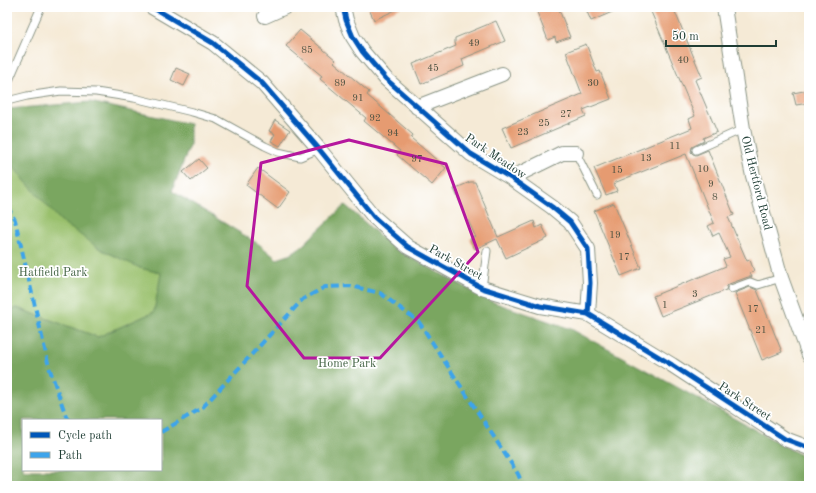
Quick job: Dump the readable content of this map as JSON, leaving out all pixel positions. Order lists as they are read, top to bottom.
{
  "streets": {
    "street": ["Park Meadow", "Old Hertford Road", "Park Street"]
  },
  "crossings": [
    ["Park Meadow", "Park Street"]
  ],
  "parks": ["Hatfield Park", "Home Park"],
  "house_numbers": [
    "49",
    "85",
    "40",
    "45",
    "89",
    "30",
    "91",
    "27",
    "92",
    "25",
    "23",
    "94",
    "11",
    "13",
    "97",
    "10",
    "15",
    "9",
    "8",
    "19",
    "17",
    "3",
    "1",
    "17",
    "21"
  ],
  "legend": ["Cycle path", "Path"],
  "scale_bar": "50 m"
}
